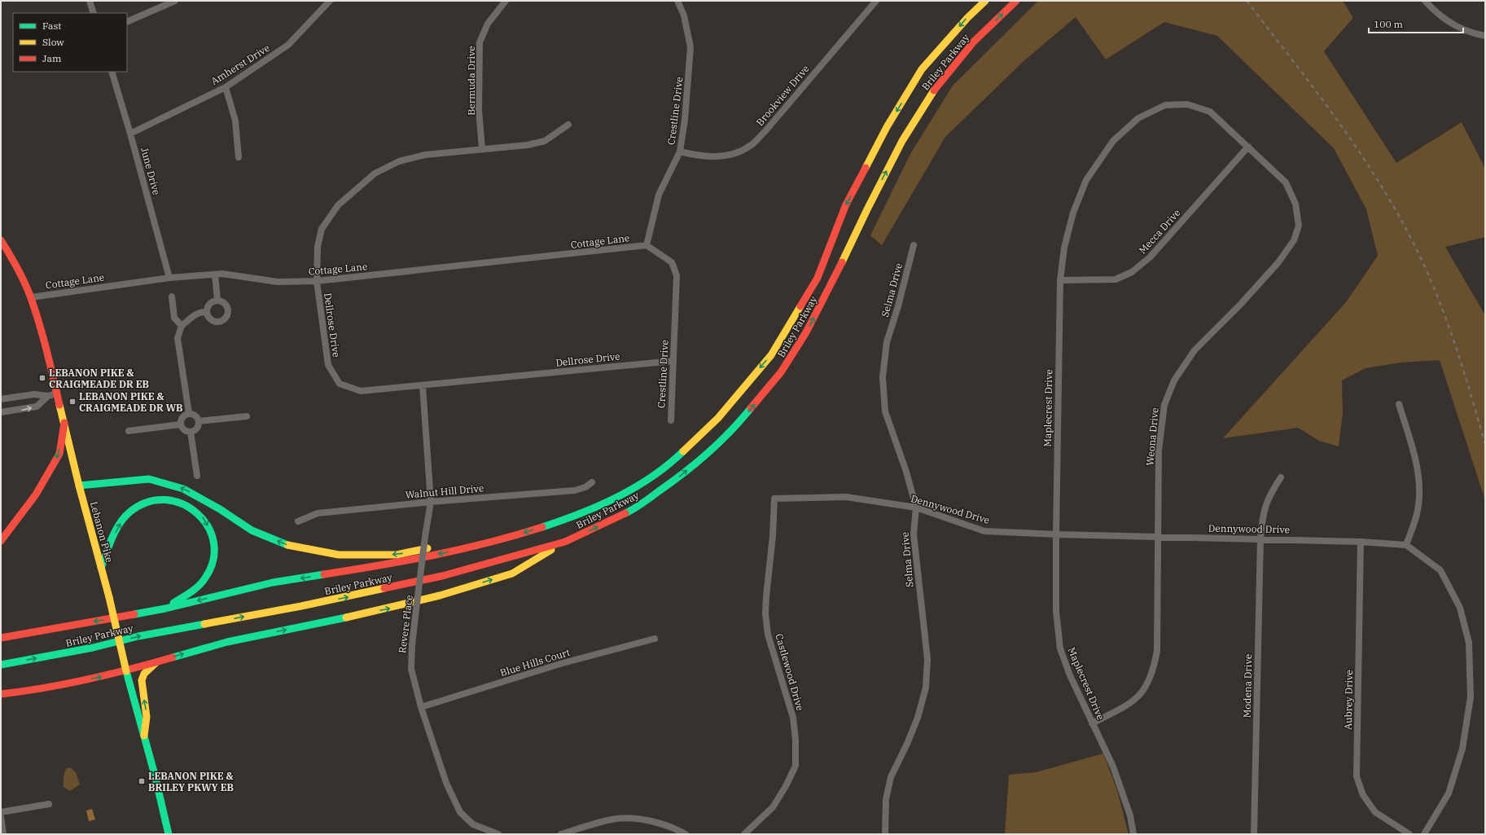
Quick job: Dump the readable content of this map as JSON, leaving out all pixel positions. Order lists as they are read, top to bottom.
{
  "streets": {
    "main road": ["Briley Parkway", "Lebanon Pike"],
    "street": [
      "Amherst Drive",
      "Bermuda Drive",
      "Brookview Drive",
      "Crestline Drive",
      "June Drive",
      "Mecca Drive",
      "Cottage Lane",
      "Selma Drive",
      "Dellrose Drive",
      "Maplecrest Drive",
      "Weona Drive",
      "Walnut Hill Drive",
      "Dennywood Drive",
      "Revere Place",
      "Blue Hills Court",
      "Castlewood Drive",
      "Modena Drive",
      "Aubrey Drive"
    ]
  },
  "crossings": [
    ["Amherst Drive", "June Drive"],
    ["Bermuda Drive", "Dellrose Drive"],
    ["Brookview Drive", "Crestline Drive"],
    ["Crestline Drive", "Cottage Lane"],
    ["Crestline Drive", "Dellrose Drive"],
    ["June Drive", "Cottage Lane"],
    ["Mecca Drive", "Maplecrest Drive"],
    ["Mecca Drive", "Weona Drive"],
    ["Cottage Lane", "Dellrose Drive"],
    ["Cottage Lane", "Lebanon Pike"],
    ["Selma Drive", "Dennywood Drive"],
    ["Dellrose Drive", "Revere Place"],
    ["Maplecrest Drive", "Weona Drive"],
    ["Maplecrest Drive", "Dennywood Drive"],
    ["Weona Drive", "Dennywood Drive"],
    ["Walnut Hill Drive", "Revere Place"],
    ["Dennywood Drive", "Castlewood Drive"],
    ["Dennywood Drive", "Modena Drive"],
    ["Dennywood Drive", "Aubrey Drive"],
    ["Revere Place", "Blue Hills Court"]
  ],
  "places": {
    "transit": ["LEBANON PIKE & CRAIGMEADE DR EB", "LEBANON PIKE & CRAIGMEADE DR WB", "LEBANON PIKE & BRILEY PKWY EB"]
  },
  "legend": ["Fast", "Slow", "Jam"],
  "scale_bar": "100 m"
}
